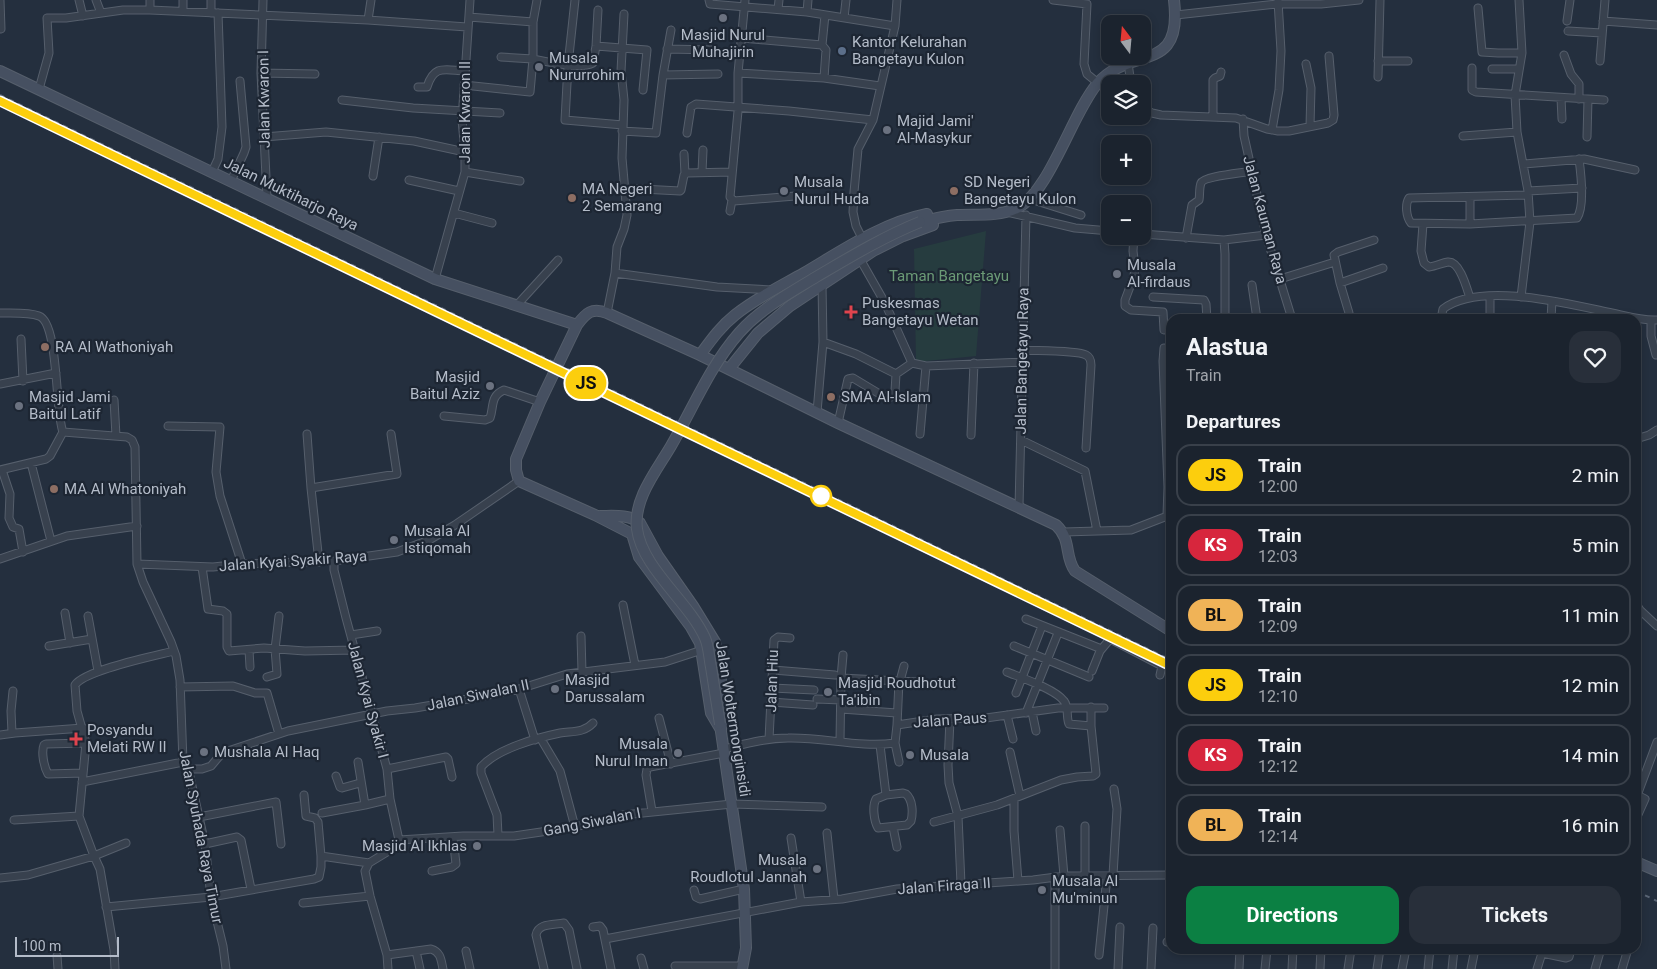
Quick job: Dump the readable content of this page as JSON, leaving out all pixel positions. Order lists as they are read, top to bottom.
{
  "streets": {
    "street": [
      "Jalan Kwaron I",
      "Jalan Kwaron II",
      "Jalan Muktiharjo Raya",
      "Jalan Kauman Raya",
      "Jalan Bangetayu Raya",
      "Jalan Kyai Syakir Raya",
      "Jalan Hiu",
      "Jalan Siwalan II",
      "Jalan Kyai Syakir I",
      "Jalan Woltermonginsidi",
      "Jalan Paus",
      "Gang Siwalan I",
      "Jalan Syuhada Raya Timur",
      "Jalan Firaga II"
    ]
  },
  "crossings": [
    ["Jalan Kwaron I", "Jalan Muktiharjo Raya"],
    ["Jalan Kwaron II", "Jalan Muktiharjo Raya"],
    ["Jalan Kyai Syakir Raya", "Jalan Kyai Syakir I"],
    ["Jalan Kyai Syakir Raya", "Jalan Syuhada Raya Timur"],
    ["Jalan Hiu", "Jalan Paus"],
    ["Jalan Siwalan II", "Jalan Kyai Syakir I"],
    ["Jalan Siwalan II", "Jalan Syuhada Raya Timur"],
    ["Jalan Kyai Syakir I", "Gang Siwalan I"],
    ["Jalan Woltermonginsidi", "Jalan Paus"],
    ["Jalan Woltermonginsidi", "Gang Siwalan I"],
    ["Jalan Woltermonginsidi", "Jalan Firaga II"],
    ["Jalan Paus", "Gang Siwalan I"]
  ],
  "parks": ["Taman Bangetayu"],
  "places": {
    "other": [
      "Masjid Nurul Muhajirin",
      "Kantor Kelurahan Bangetayu Kulon",
      "Musala Nururrohim",
      "Majid Jami' Al-Masykur",
      "Musala Nurul Huda",
      "SD Negeri Bangetayu Kulon",
      "MA Negeri 2 Semarang",
      "Musala Al-firdaus",
      "RA Al Wathoniyah",
      "Masjid Baitul Aziz",
      "SMA Al-Islam",
      "Masjid Jami Baitul Latif",
      "MA Al Whatoniyah",
      "Musala Al Istiqomah",
      "Masjid Darussalam",
      "Masjid Roudhotut Ta'ibin",
      "Mushala Al Haq",
      "Musala Nurul Iman",
      "Musala",
      "Masjid Al Ikhlas",
      "Musala Roudlotul Jannah",
      "Musala Al Mu'minun"
    ],
    "health": ["Puskesmas Bangetayu Wetan", "Posyandu Melati RW II"]
  },
  "scale_bar": "100 m",
  "north": "top",
  "page": {
    "on_map": "JS",
    "map_buttons": ["+", "−"],
    "heading": [
      ["Alastua", "Train"],
      "Departures"
    ],
    "list": [
      {
        "mark": "JS",
        "name": "Train",
        "note": "12:00",
        "value": "2 min"
      },
      {
        "mark": "KS",
        "name": "Train",
        "note": "12:03",
        "value": "5 min"
      },
      {
        "mark": "BL",
        "name": "Train",
        "note": "12:09",
        "value": "11 min"
      },
      {
        "mark": "JS",
        "name": "Train",
        "note": "12:10",
        "value": "12 min"
      },
      {
        "mark": "KS",
        "name": "Train",
        "note": "12:12",
        "value": "14 min"
      },
      {
        "mark": "BL",
        "name": "Train",
        "note": "12:14",
        "value": "16 min"
      }
    ],
    "buttons": ["Directions", "Tickets"],
    "scale": "100 m"
  }
}
